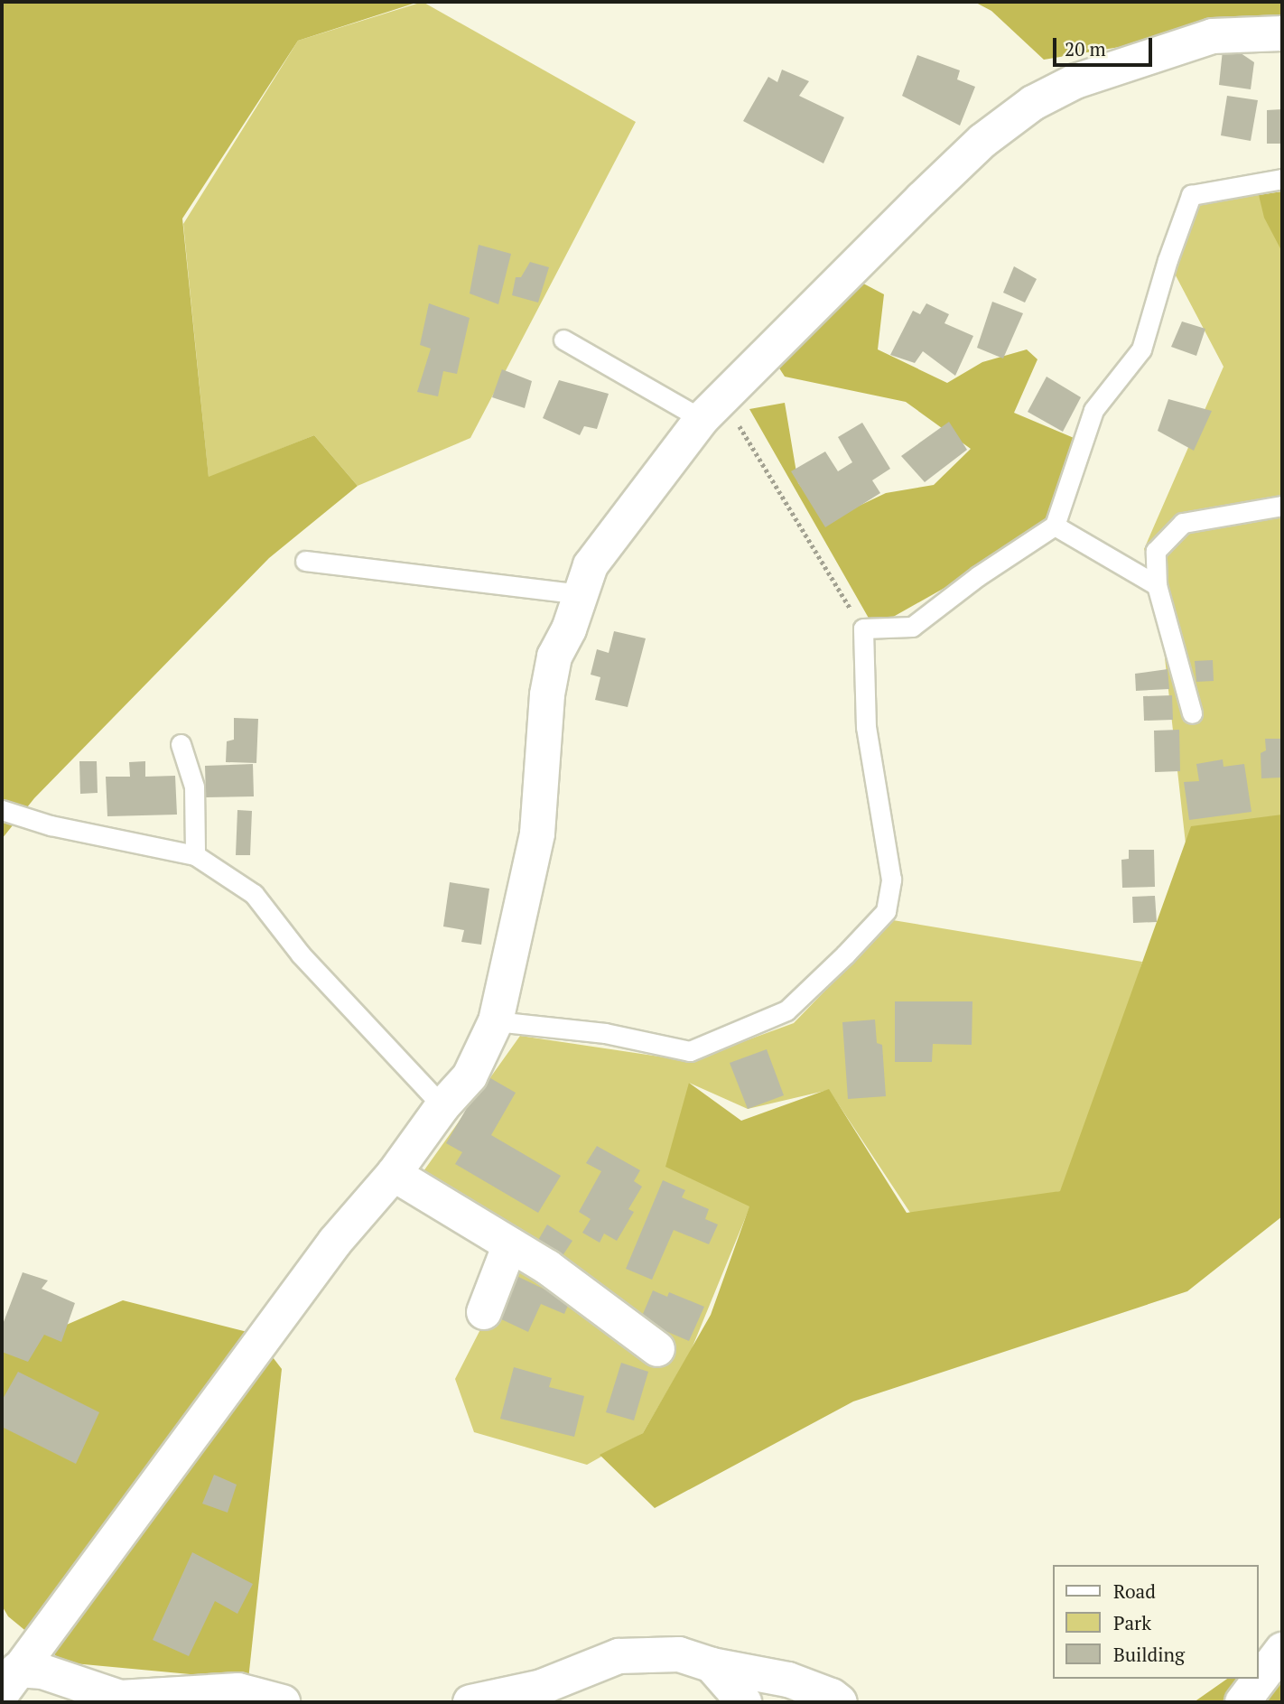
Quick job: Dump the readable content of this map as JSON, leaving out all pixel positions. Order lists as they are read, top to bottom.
{
  "legend": ["Road", "Park", "Building"],
  "scale_bar": "20 m"
}
